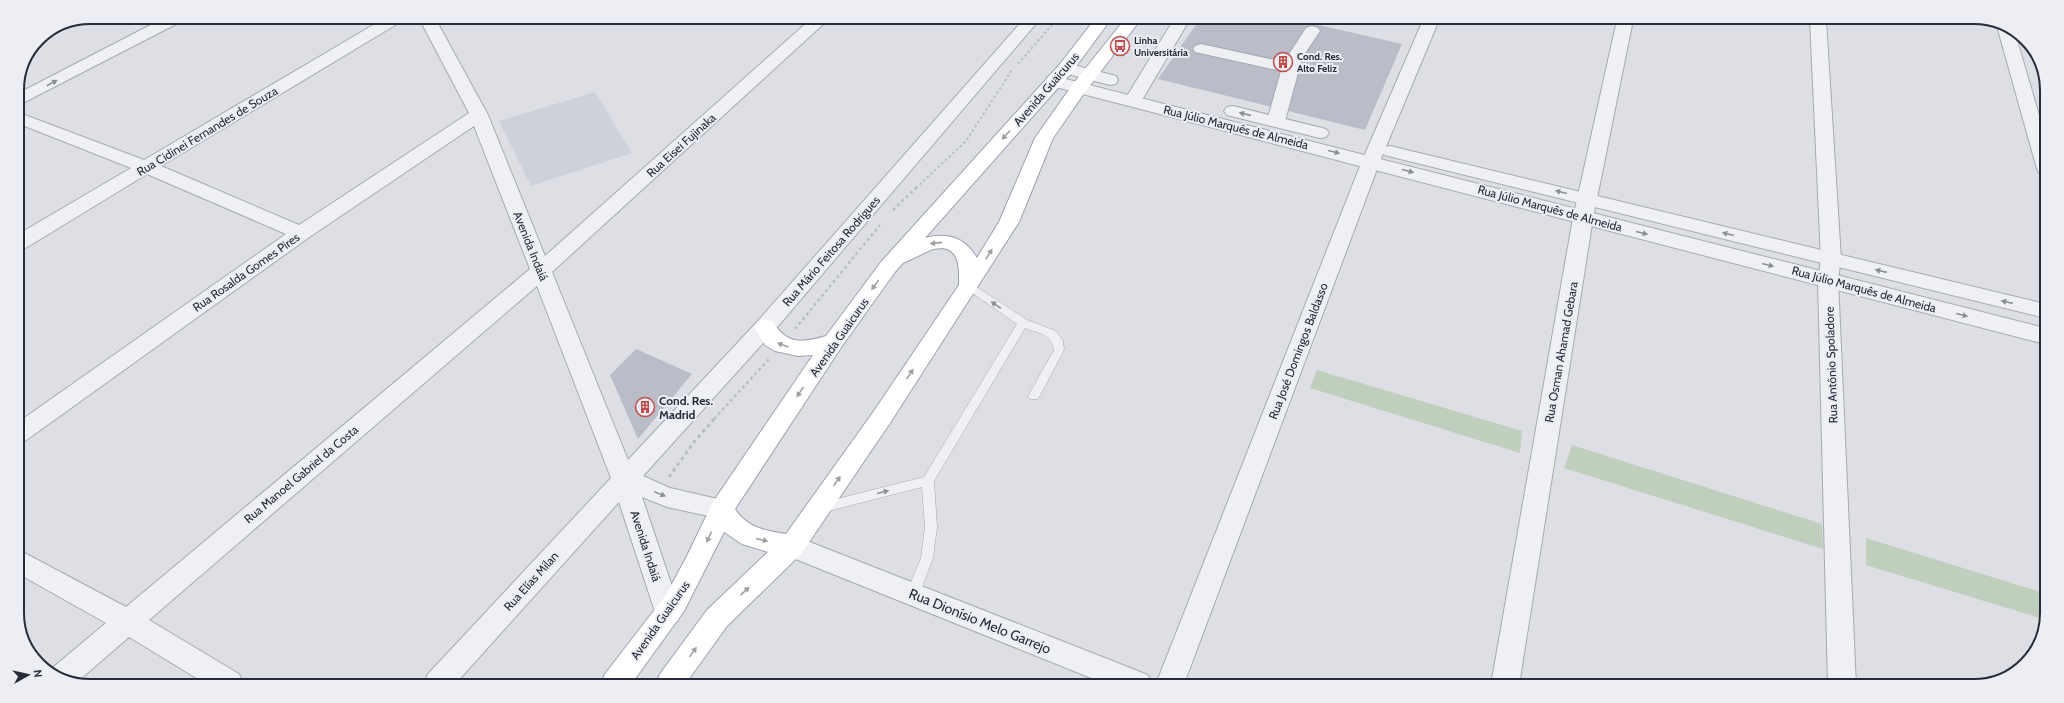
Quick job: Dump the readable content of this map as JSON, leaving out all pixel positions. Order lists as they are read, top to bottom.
{
  "streets": {
    "main road": ["Avenida Guaicurus"],
    "street": [
      "Rua Júlio Marquês de Almeida",
      "Rua Cidinei Fernandes de Souza",
      "Rua Eisei Fujinaka",
      "Avenida Indaiá",
      "Rua Mário Feitosa Rodrigues",
      "Rua Rosalda Gomes Pires",
      "Rua José Domingos Baldasso",
      "Rua Osman Ahamad Gebara",
      "Rua Antônio Spoladore",
      "Rua Manoel Gabriel da Costa",
      "Rua Elías Milan",
      "Rua Dionísio Melo Garrejo"
    ]
  },
  "crossings": [
    ["Avenida Guaicurus", "Rua Júlio Marquês de Almeida"],
    ["Avenida Guaicurus", "Avenida Indaiá"],
    ["Avenida Guaicurus", "Rua Dionísio Melo Garrejo"],
    ["Rua Júlio Marquês de Almeida", "Rua José Domingos Baldasso"],
    ["Rua Júlio Marquês de Almeida", "Rua Osman Ahamad Gebara"],
    ["Rua Júlio Marquês de Almeida", "Rua Antônio Spoladore"],
    ["Rua Eisei Fujinaka", "Avenida Indaiá"],
    ["Rua Eisei Fujinaka", "Rua Manoel Gabriel da Costa"],
    ["Avenida Indaiá", "Rua Mário Feitosa Rodrigues"],
    ["Avenida Indaiá", "Rua Rosalda Gomes Pires"],
    ["Avenida Indaiá", "Rua Manoel Gabriel da Costa"],
    ["Avenida Indaiá", "Rua Elías Milan"],
    ["Rua Mário Feitosa Rodrigues", "Rua Elías Milan"]
  ],
  "places": {
    "bus stop": ["Linha Universitária"],
    "building": ["Cond. Res. Alto Feliz", "Cond. Res. Madrid"]
  },
  "north": "right"
}
